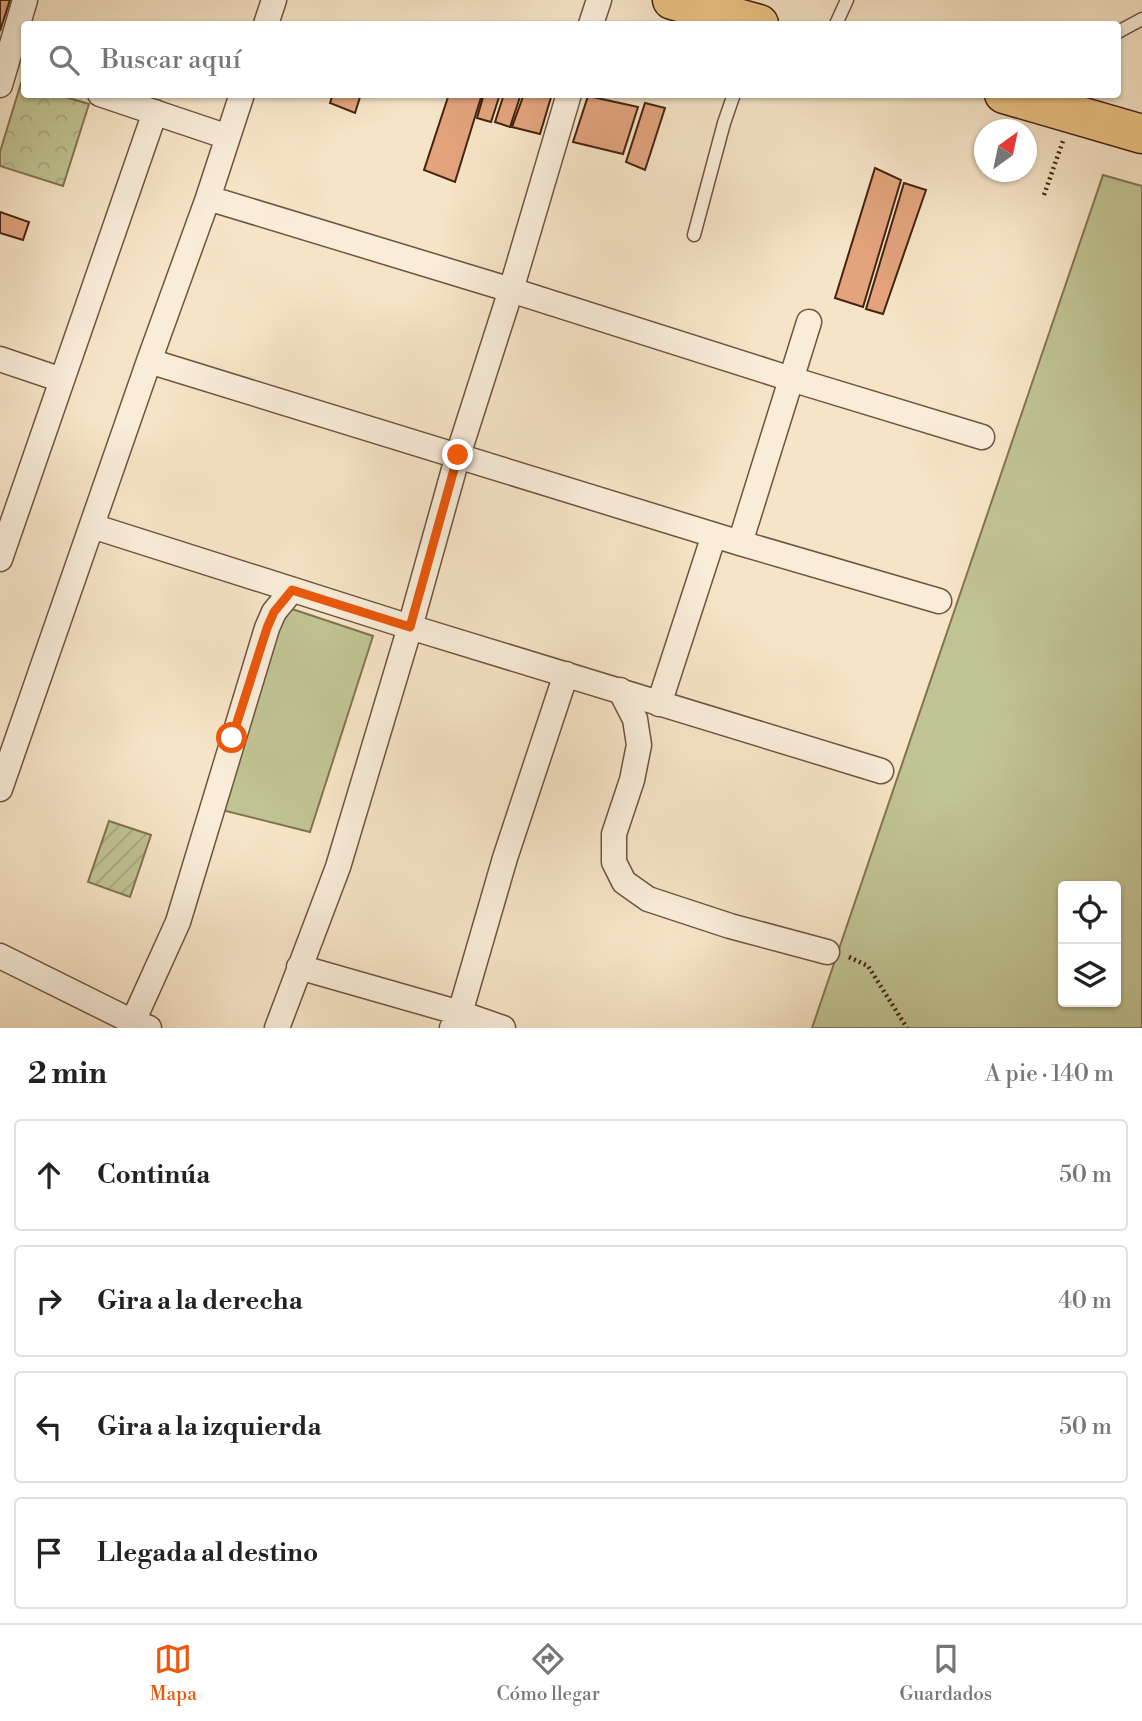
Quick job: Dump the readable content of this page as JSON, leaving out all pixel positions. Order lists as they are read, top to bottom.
{
  "north": "top right",
  "page": {
    "search": "Buscar aquí",
    "heading": ["2 min", "A pie · 140 m"],
    "list": [
      ["Continúa", "50 m"],
      ["Gira a la derecha", "40 m"],
      ["Gira a la izquierda", "50 m"],
      "Llegada al destino"
    ],
    "nav": ["Mapa", "Cómo llegar", "Guardados"]
  }
}
